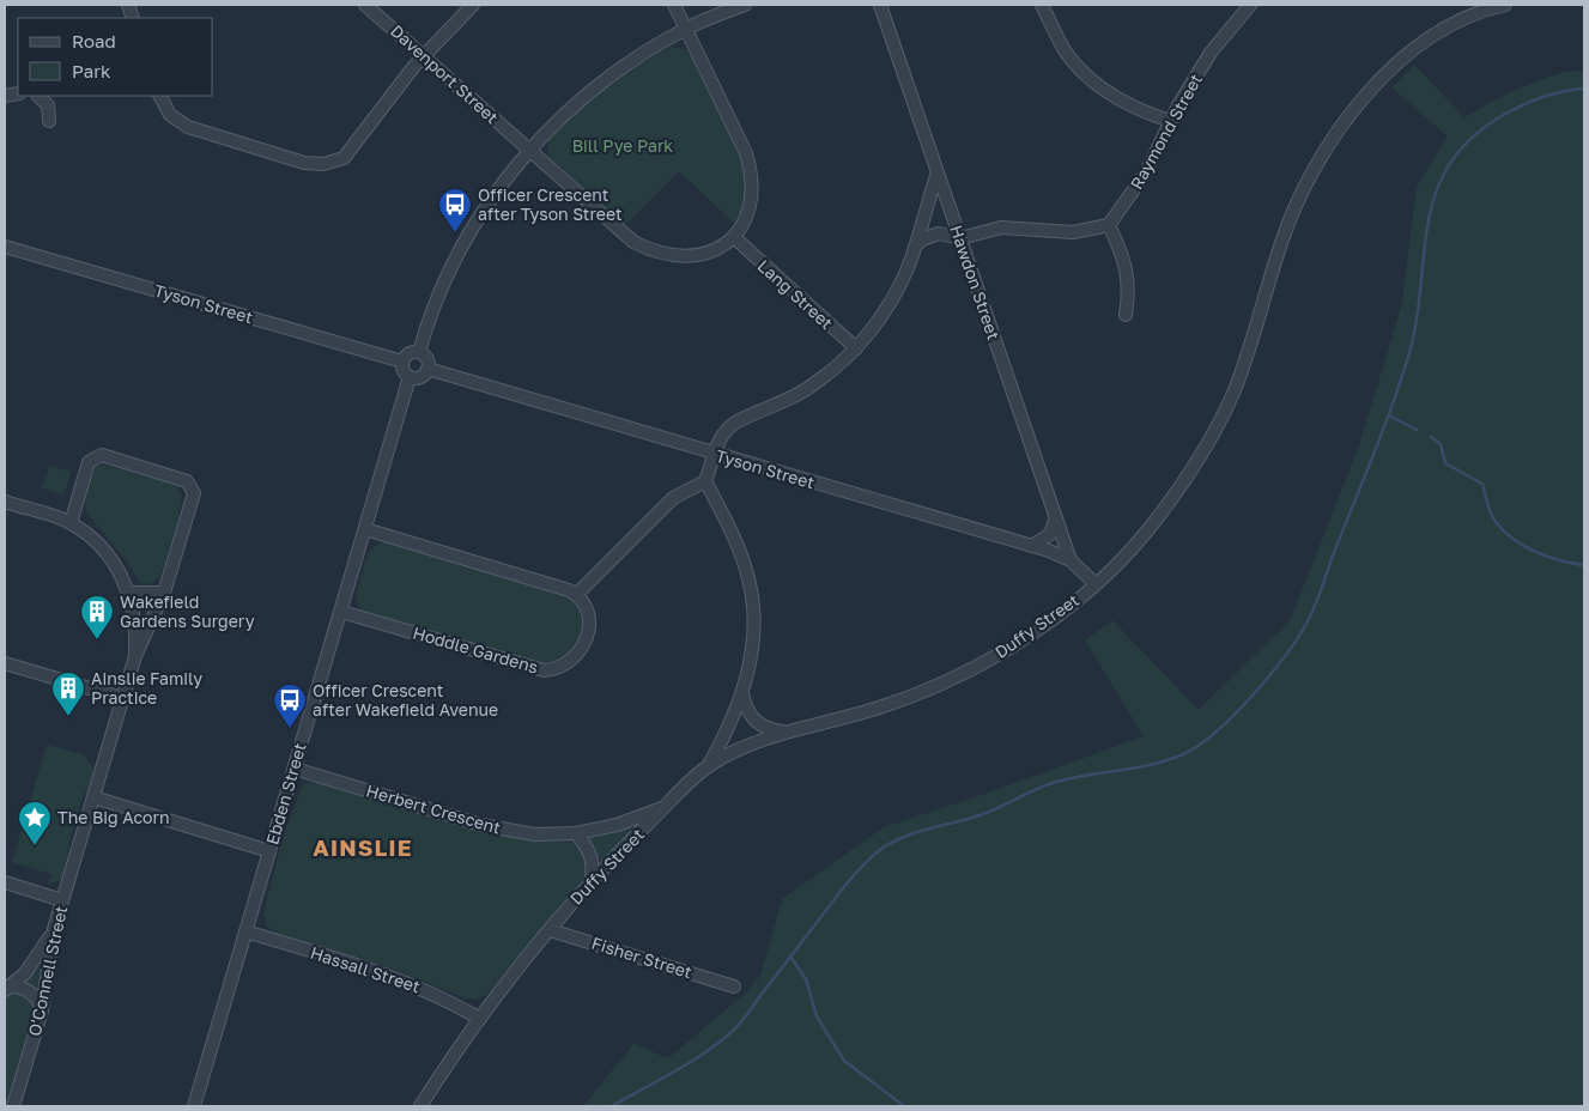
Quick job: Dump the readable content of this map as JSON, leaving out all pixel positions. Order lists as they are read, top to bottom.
{
  "streets": {
    "street": [
      "Davenport Street",
      "Raymond Street",
      "Hawdon Street",
      "Lang Street",
      "Tyson Street",
      "Duffy Street",
      "Hoddle Gardens",
      "Ebden Street",
      "Herbert Crescent",
      "Fisher Street",
      "Hassall Street",
      "O'Connell Street"
    ]
  },
  "crossings": [
    ["Davenport Street", "Lang Street"],
    ["Hawdon Street", "Tyson Street"],
    ["Tyson Street", "Duffy Street"],
    ["Tyson Street", "Ebden Street"],
    ["Duffy Street", "Herbert Crescent"],
    ["Duffy Street", "Fisher Street"],
    ["Duffy Street", "Hassall Street"],
    ["Hoddle Gardens", "Ebden Street"],
    ["Ebden Street", "Herbert Crescent"],
    ["Ebden Street", "Hassall Street"]
  ],
  "districts": ["AINSLIE"],
  "parks": ["Bill Pye Park"],
  "places": {
    "bus stop": ["Officer Crescent after Tyson Street", "Officer Crescent after Wakefield Avenue"],
    "building": ["Wakefield Gardens Surgery", "Ainslie Family Practice"],
    "place": ["The Big Acorn"]
  },
  "legend": ["Road", "Park"]
}
